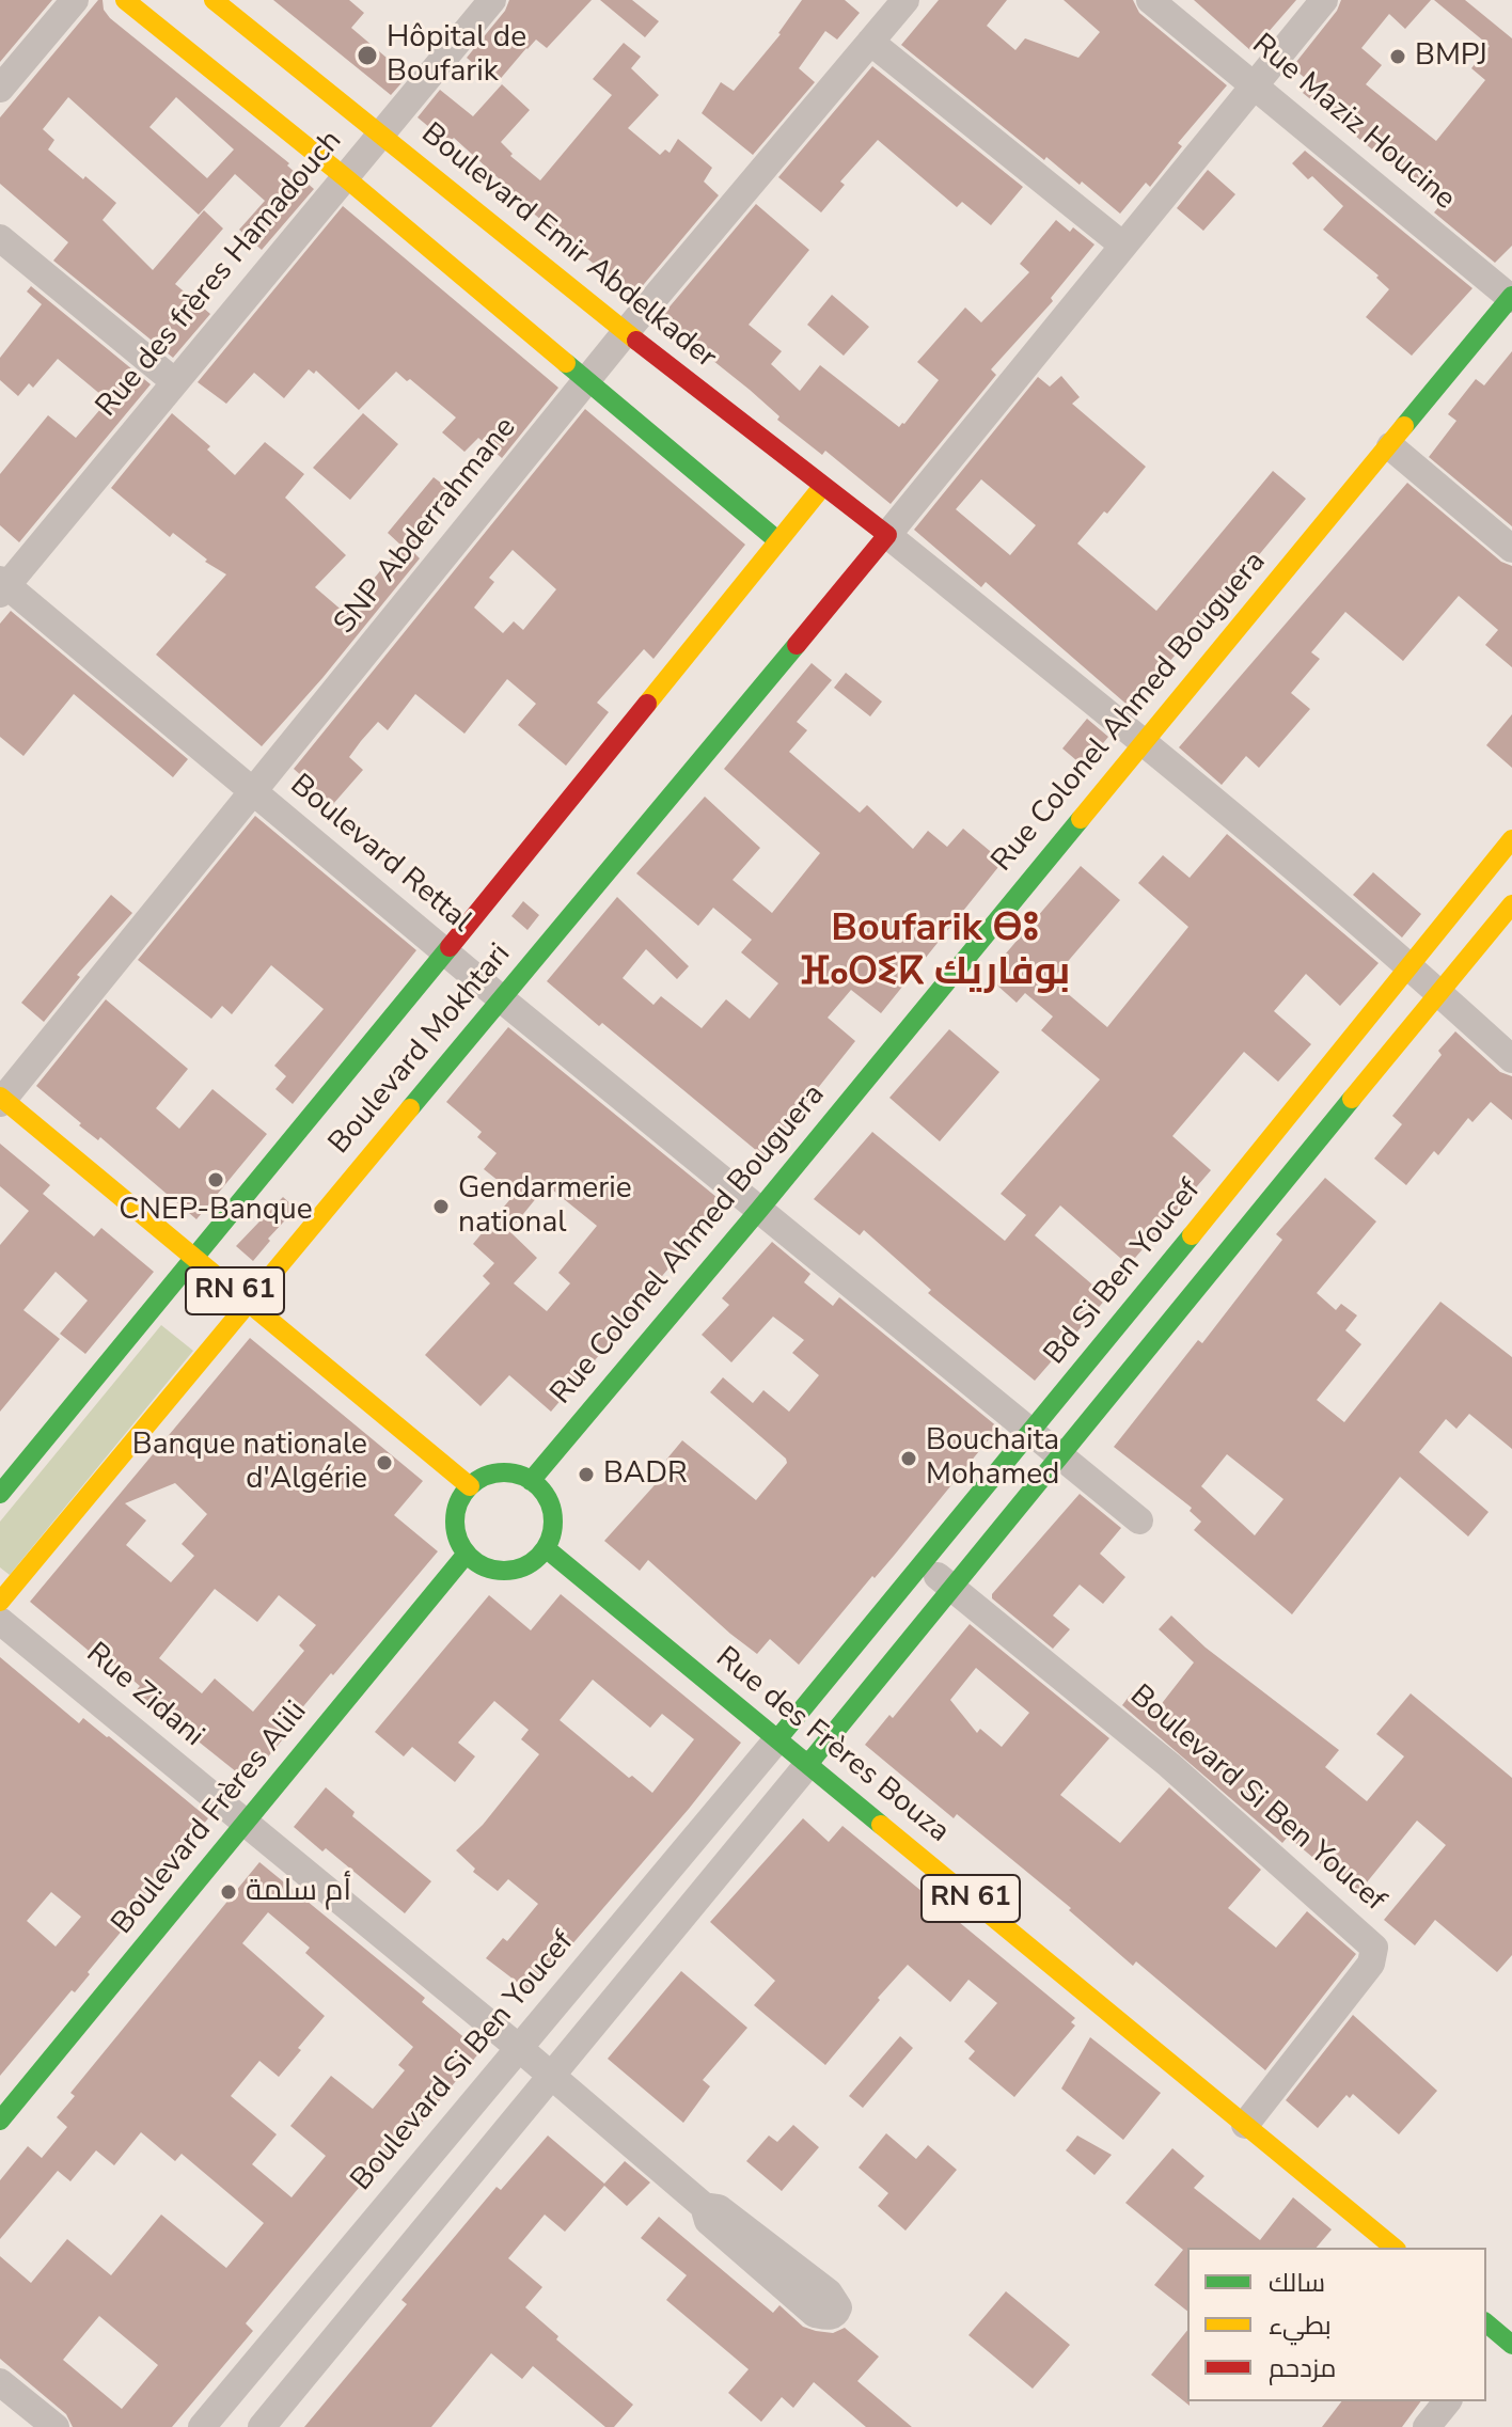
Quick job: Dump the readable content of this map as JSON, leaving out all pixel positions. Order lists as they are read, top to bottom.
{
  "streets": {
    "street": [
      "Rue Maziz Houcine",
      "Boulevard Emir Abdelkader",
      "Rue des frères Hamadouch",
      "SNP Abderrahmane",
      "Rue Colonel Ahmed Bouguera",
      "Boulevard Rettal",
      "Boulevard Mokhtari",
      "Bd Si Ben Youcef",
      "RN 61",
      "Rue Zidani",
      "Rue des Frères Bouza",
      "Boulevard Si Ben Youcef",
      "Boulevard Frères Alili"
    ]
  },
  "crossings": [
    ["Rue Maziz Houcine", "Rue Colonel Ahmed Bouguera"],
    ["Boulevard Emir Abdelkader", "Rue des frères Hamadouch"],
    ["Boulevard Emir Abdelkader", "SNP Abderrahmane"],
    ["Boulevard Emir Abdelkader", "Boulevard Mokhtari"],
    ["Rue des frères Hamadouch", "Boulevard Rettal"],
    ["SNP Abderrahmane", "Boulevard Rettal"],
    ["SNP Abderrahmane", "RN 61"],
    ["Rue Colonel Ahmed Bouguera", "Boulevard Rettal"],
    ["Rue Colonel Ahmed Bouguera", "RN 61"],
    ["Rue Colonel Ahmed Bouguera", "Rue des Frères Bouza"],
    ["Rue Colonel Ahmed Bouguera", "Boulevard Frères Alili"],
    ["Boulevard Rettal", "Boulevard Mokhtari"],
    ["Boulevard Rettal", "Bd Si Ben Youcef"],
    ["Boulevard Mokhtari", "RN 61"],
    ["Bd Si Ben Youcef", "Rue des Frères Bouza"],
    ["Bd Si Ben Youcef", "Boulevard Si Ben Youcef"],
    ["RN 61", "Rue des Frères Bouza"],
    ["RN 61", "Boulevard Frères Alili"],
    ["Rue Zidani", "Boulevard Si Ben Youcef"],
    ["Rue Zidani", "Boulevard Frères Alili"],
    ["Rue des Frères Bouza", "Boulevard Si Ben Youcef"],
    ["Rue des Frères Bouza", "Boulevard Frères Alili"]
  ],
  "districts": ["Boufarik ⴱⵓ ⴼⴰⵔⵉⴽ بوفاريك"],
  "places": [
    "Hôpital de Boufarik",
    "BMPJ",
    "CNEP-Banque",
    "Gendarmerie national",
    "Bouchaita Mohamed",
    "Banque nationale d'Algérie",
    "BADR",
    "أم سلمة"
  ],
  "legend": ["سالك", "بطيء", "مزدحم"]
}
